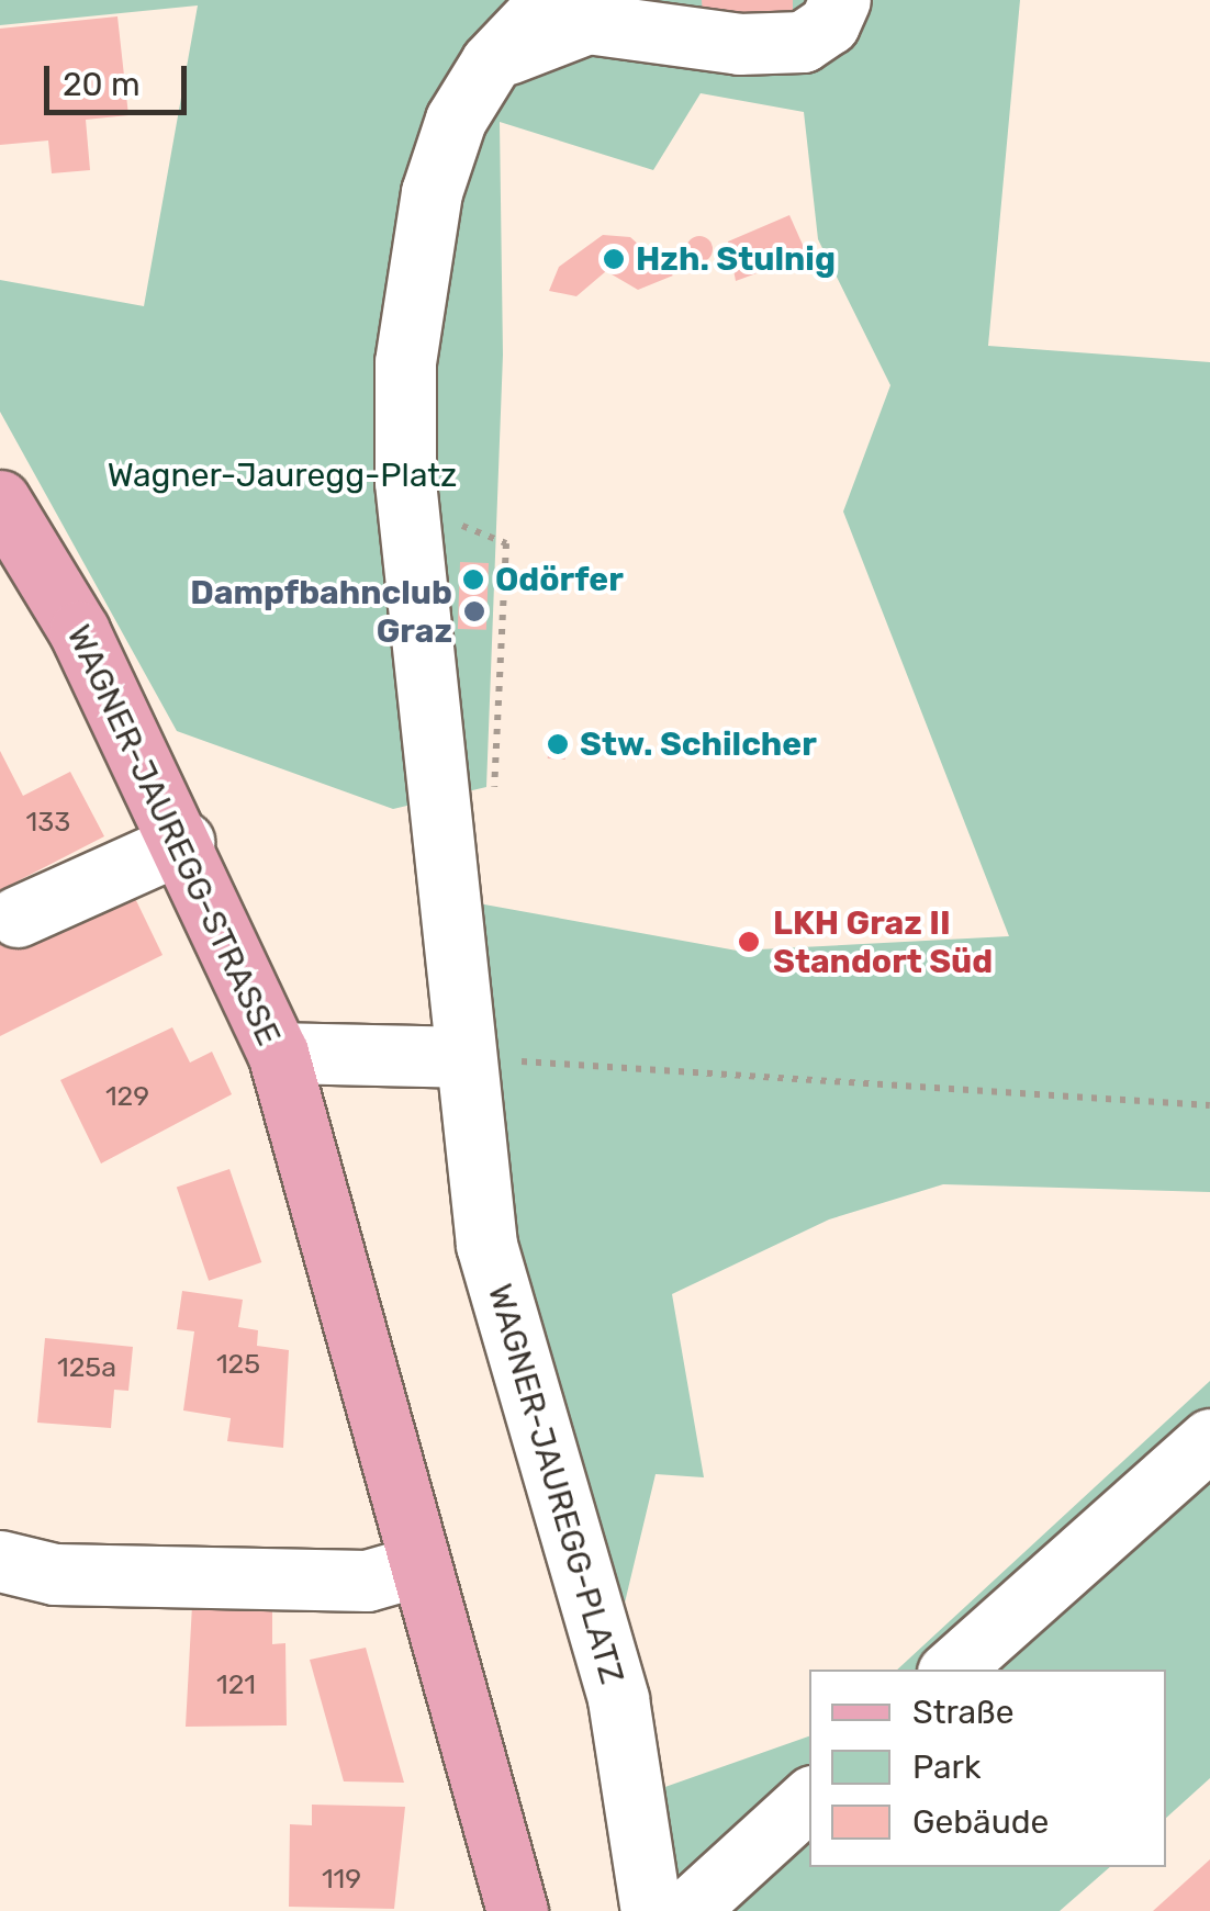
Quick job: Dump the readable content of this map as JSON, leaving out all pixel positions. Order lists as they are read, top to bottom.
{
  "streets": {
    "main road": ["WAGNER-JAUREGG-STRASSE"],
    "lane": ["WAGNER-JAUREGG-PLATZ"]
  },
  "parks": ["Wagner-Jauregg-Platz"],
  "places": [
    "Hzh. Stulnig",
    "Odörfer",
    "Dampfbahnclub Graz",
    "Stw. Schilcher",
    "LKH Graz II Standort Süd"
  ],
  "house_numbers": [
    "133",
    "129",
    "125",
    "125a",
    "121",
    "119"
  ],
  "legend": ["Straße", "Park", "Gebäude"],
  "scale_bar": "20 m"
}
